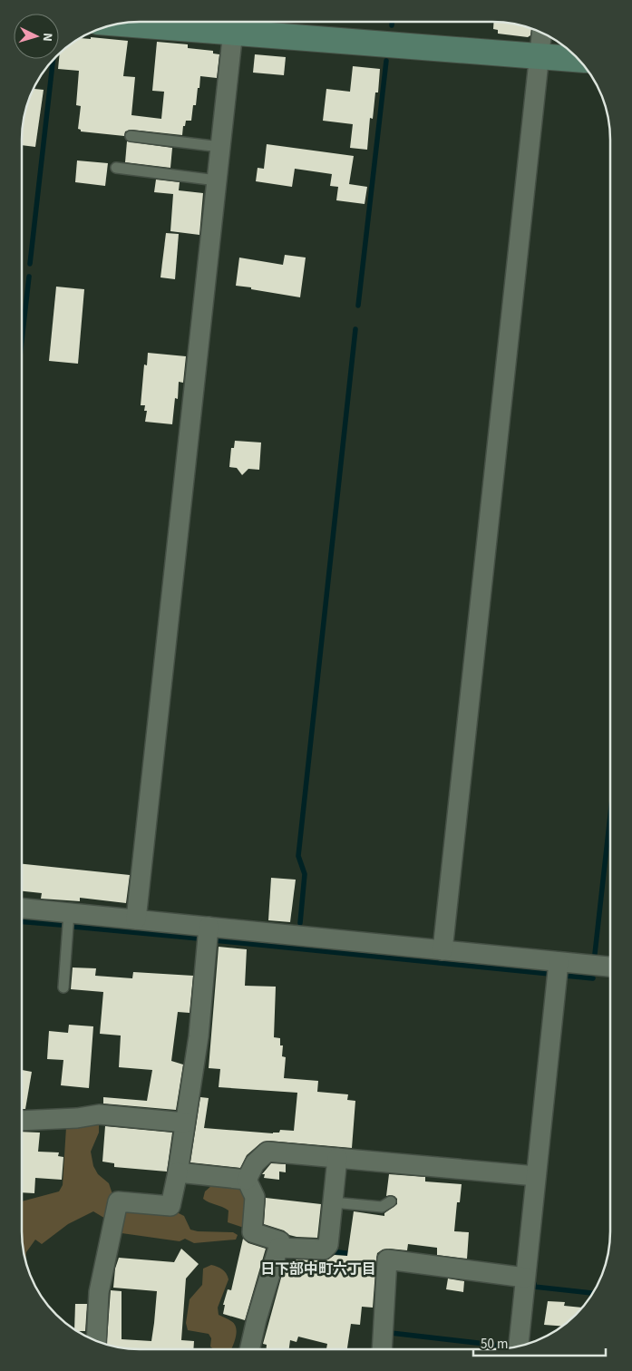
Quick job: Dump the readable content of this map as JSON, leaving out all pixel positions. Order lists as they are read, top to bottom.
{
  "districts": ["日下部中町六丁目"],
  "scale_bar": "50 m",
  "north": "right"
}
